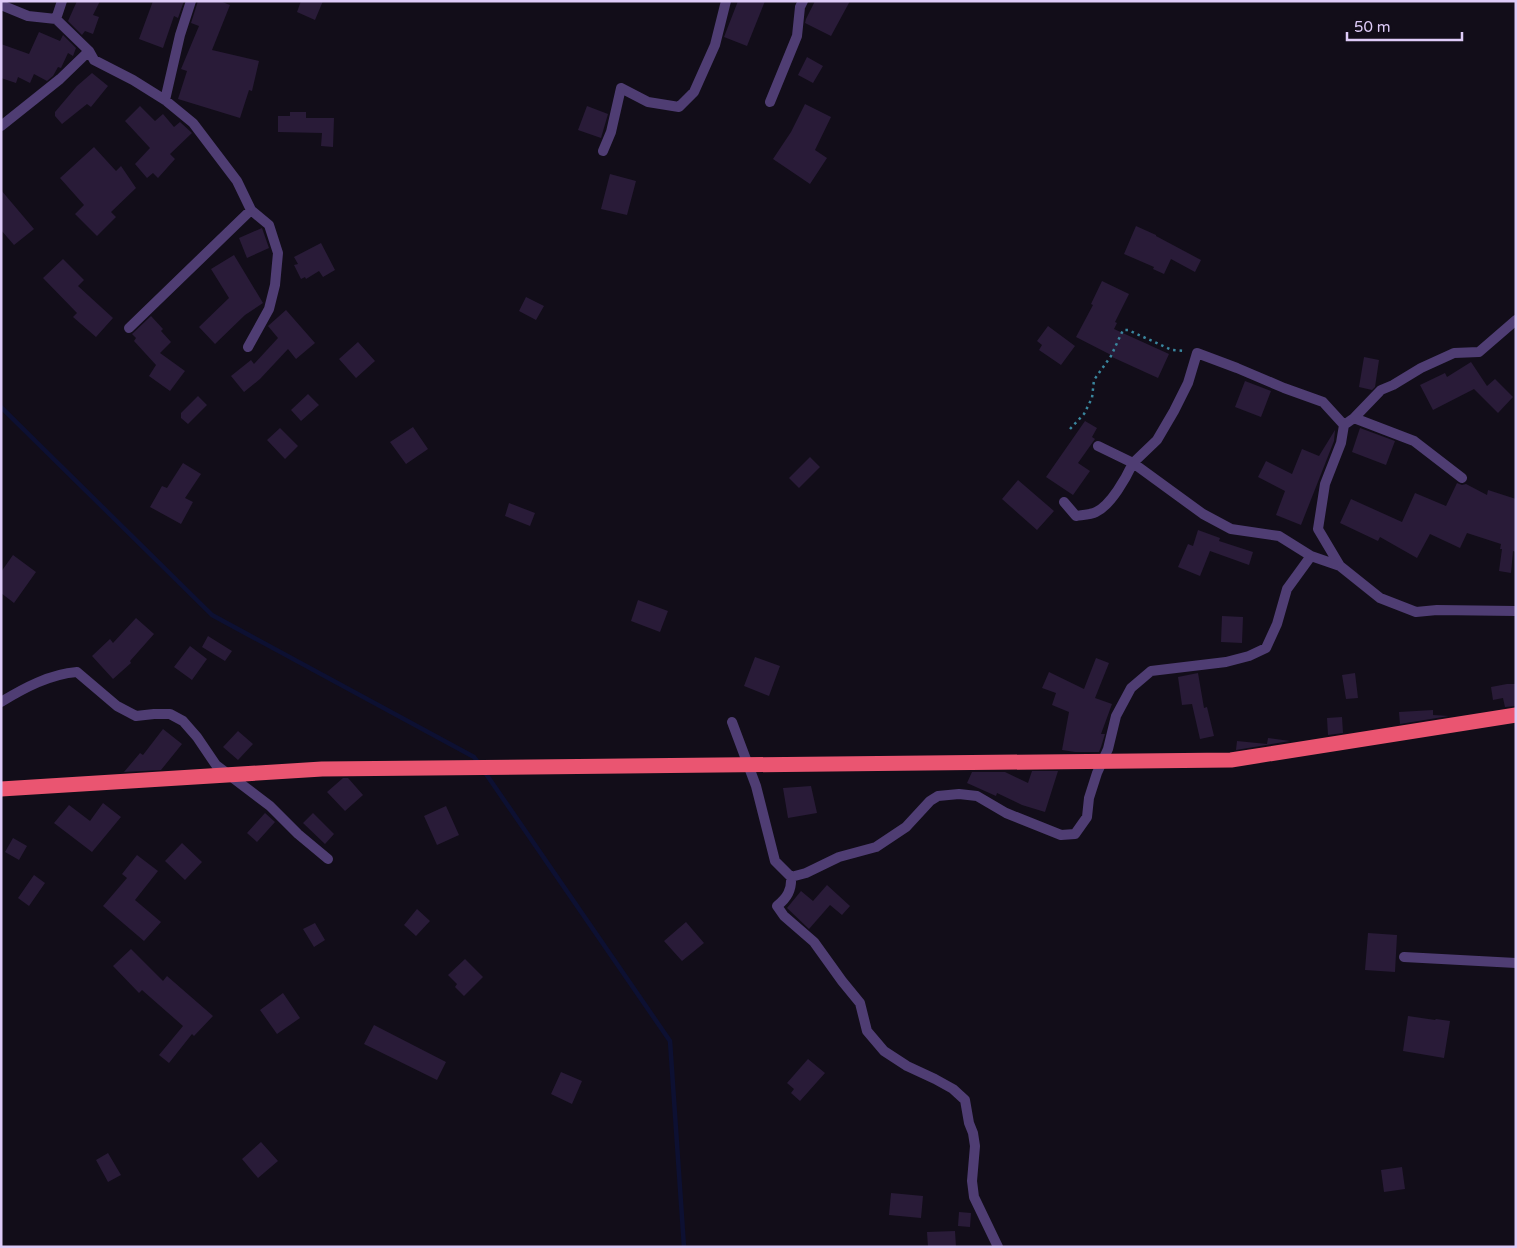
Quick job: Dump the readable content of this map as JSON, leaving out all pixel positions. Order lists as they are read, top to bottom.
{
  "scale_bar": "50 m"
}
